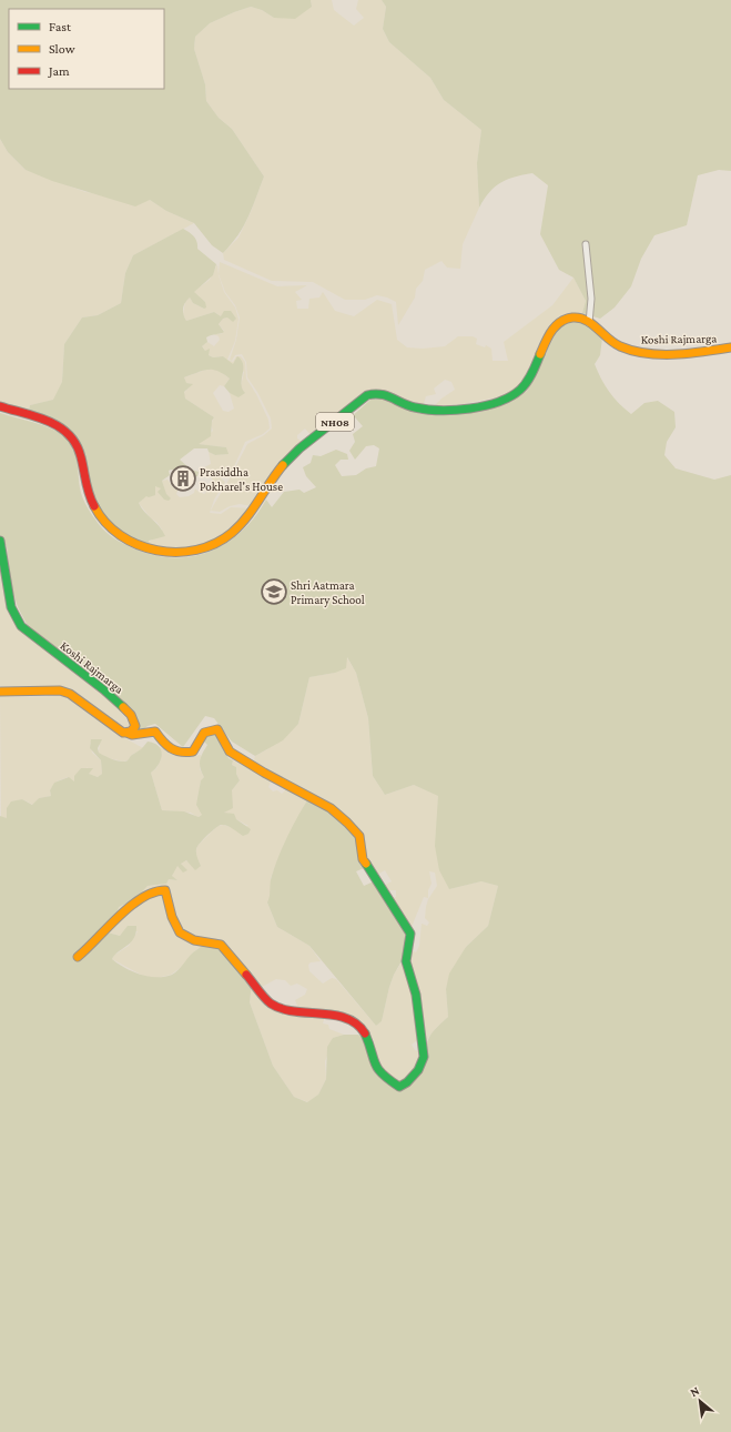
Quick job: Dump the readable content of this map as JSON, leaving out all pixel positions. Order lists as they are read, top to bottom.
{
  "streets": {
    "main road": ["Koshi Rajmarga", "NH08"]
  },
  "places": {
    "building": ["Prasiddha Pokharel's House"],
    "school or university": ["Shri Aatmara Primary School"]
  },
  "legend": ["Fast", "Slow", "Jam"],
  "north": "top left"
}
